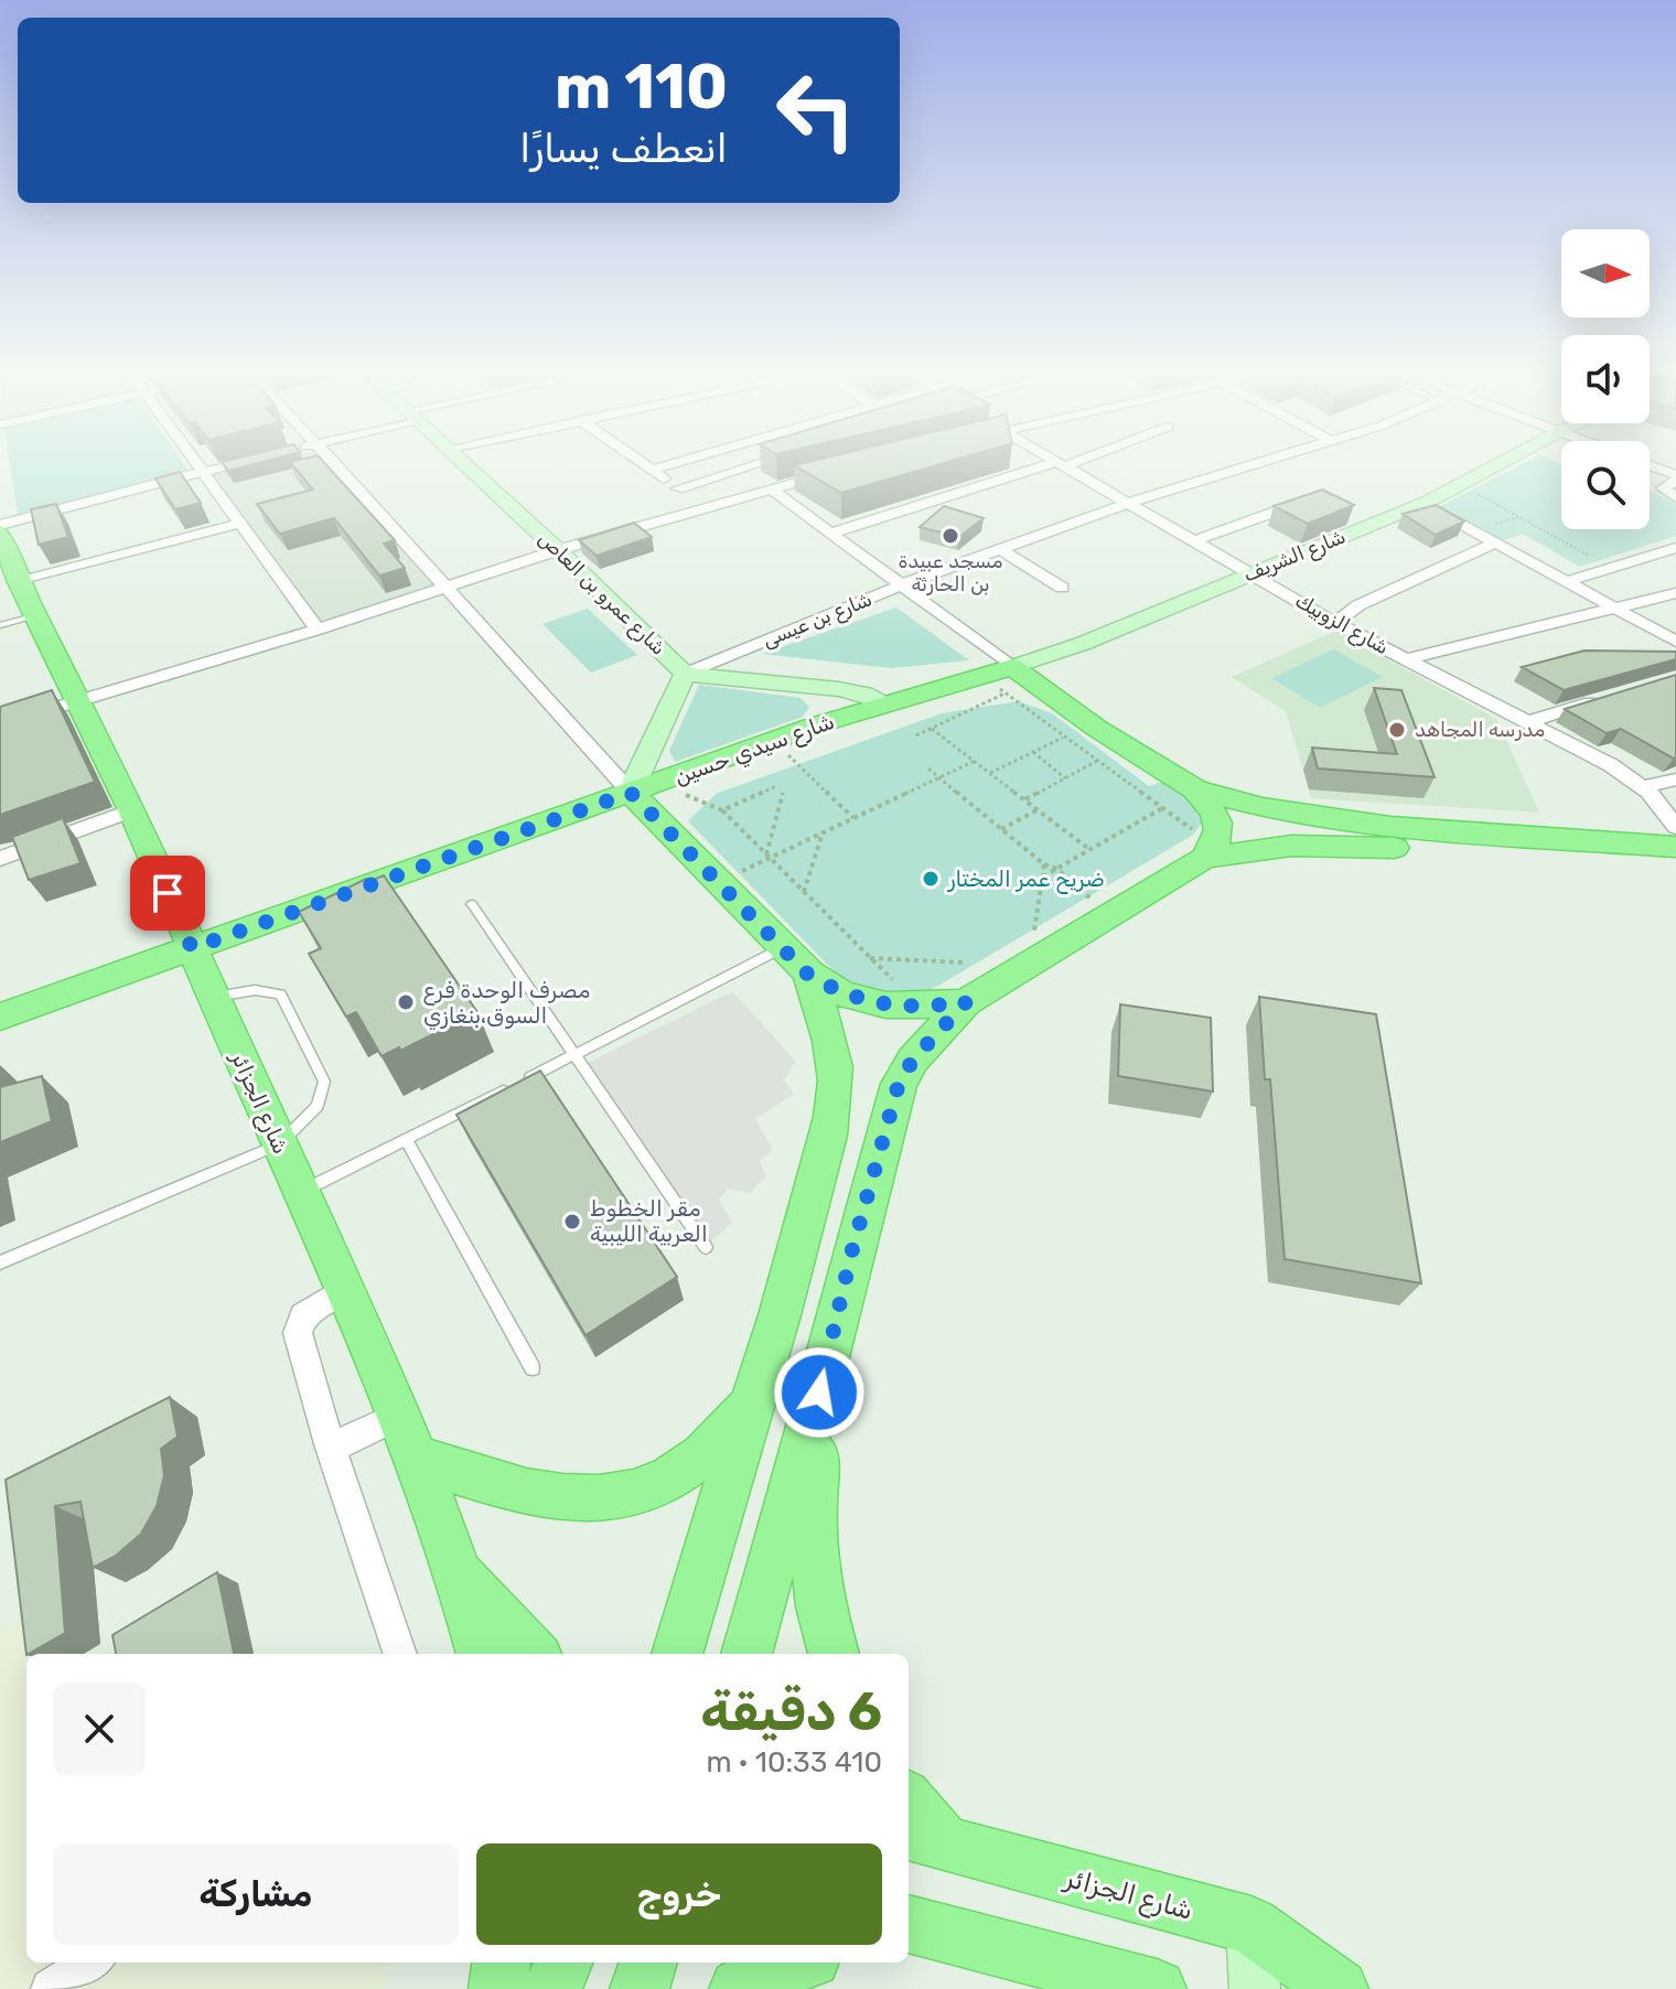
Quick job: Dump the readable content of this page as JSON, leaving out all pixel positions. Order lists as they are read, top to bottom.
{
  "streets": {
    "main road": ["شارع سيدي حسين", "شارع الجزائر"],
    "street": [
      "شارع الشريف",
      "شارع عمرو بن العاص",
      "شارع بن عيسى",
      "شارع الزوبيك"
    ]
  },
  "crossings": [
    ["شارع الشريف", "شارع الزوبيك"],
    ["شارع الشريف", "شارع سيدي حسين"],
    ["شارع عمرو بن العاص", "شارع بن عيسى"],
    ["شارع عمرو بن العاص", "شارع سيدي حسين"],
    ["شارع بن عيسى", "شارع الزوبيك"],
    ["شارع سيدي حسين", "شارع الجزائر"]
  ],
  "places": [
    "مسجد عبيدة بن الحارثة",
    "مدرسه المجاهد",
    "ضريح عمر المختار",
    "مصرف الوحدة فرع السوق،بنغازي",
    "مقر الخطوط العربية الليبية"
  ],
  "north": "right",
  "page": {
    "turn": ["110 m", "انعطف يسارًا"],
    "heading": ["6 دقيقة", "410 m · 10:33"],
    "buttons": ["خروج", "مشاركة"]
  }
}
